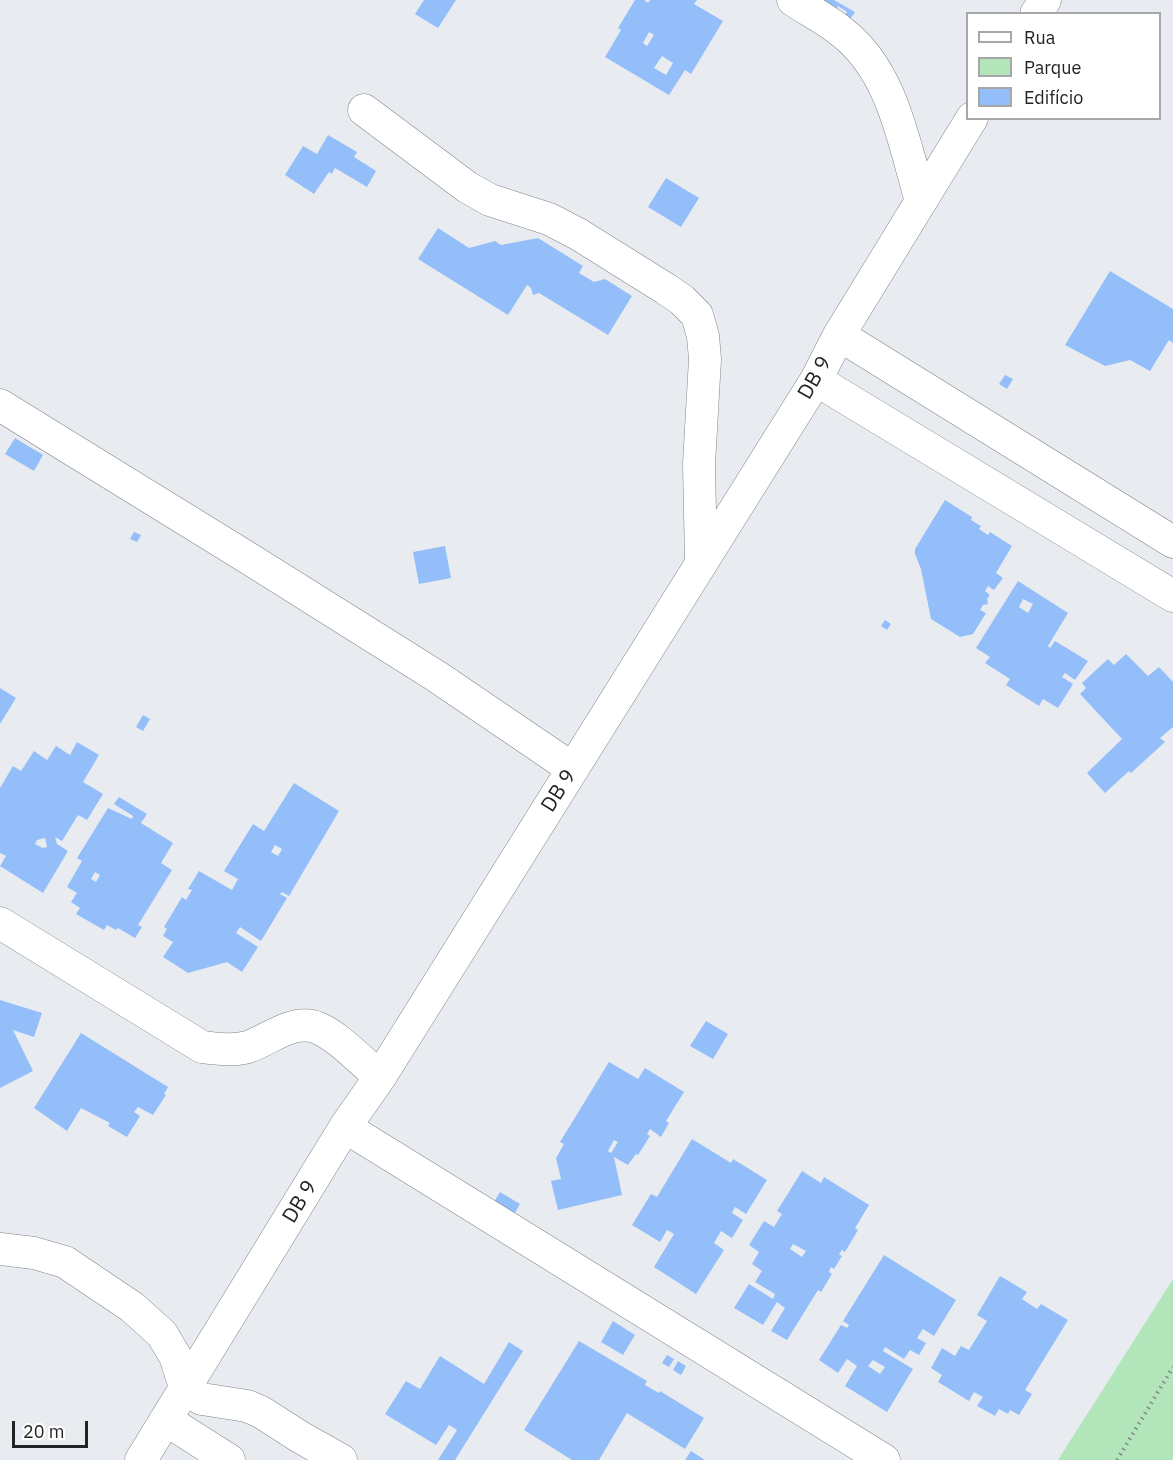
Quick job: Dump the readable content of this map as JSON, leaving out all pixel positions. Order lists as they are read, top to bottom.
{
  "streets": {
    "street": ["DB 9"]
  },
  "legend": ["Rua", "Parque", "Edifício"],
  "scale_bar": "20 m"
}
